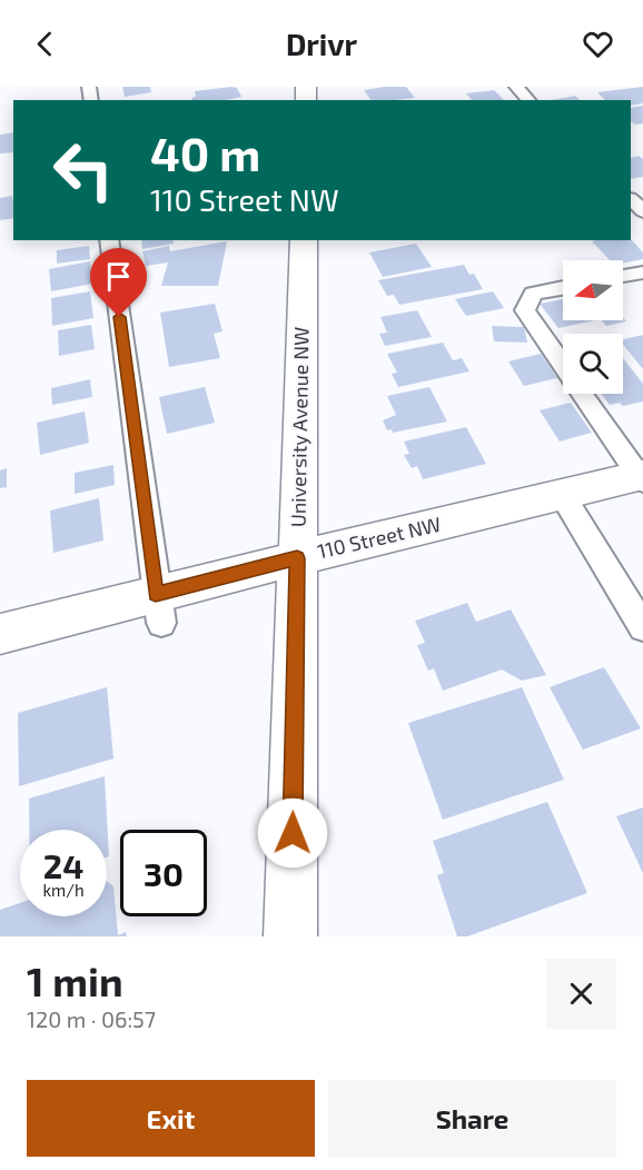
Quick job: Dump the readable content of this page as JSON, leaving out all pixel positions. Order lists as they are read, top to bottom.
{
  "streets": {
    "street": ["University Avenue NW", "110 Street NW"]
  },
  "crossings": [
    ["University Avenue NW", "110 Street NW"]
  ],
  "north": "left",
  "page": {
    "header": "Drivr",
    "turn": ["40 m", "110 Street NW"],
    "speed": "24 km/h",
    "limit": "30",
    "heading": ["1 min", "120 m · 06:57"],
    "buttons": ["Exit", "Share"]
  }
}
